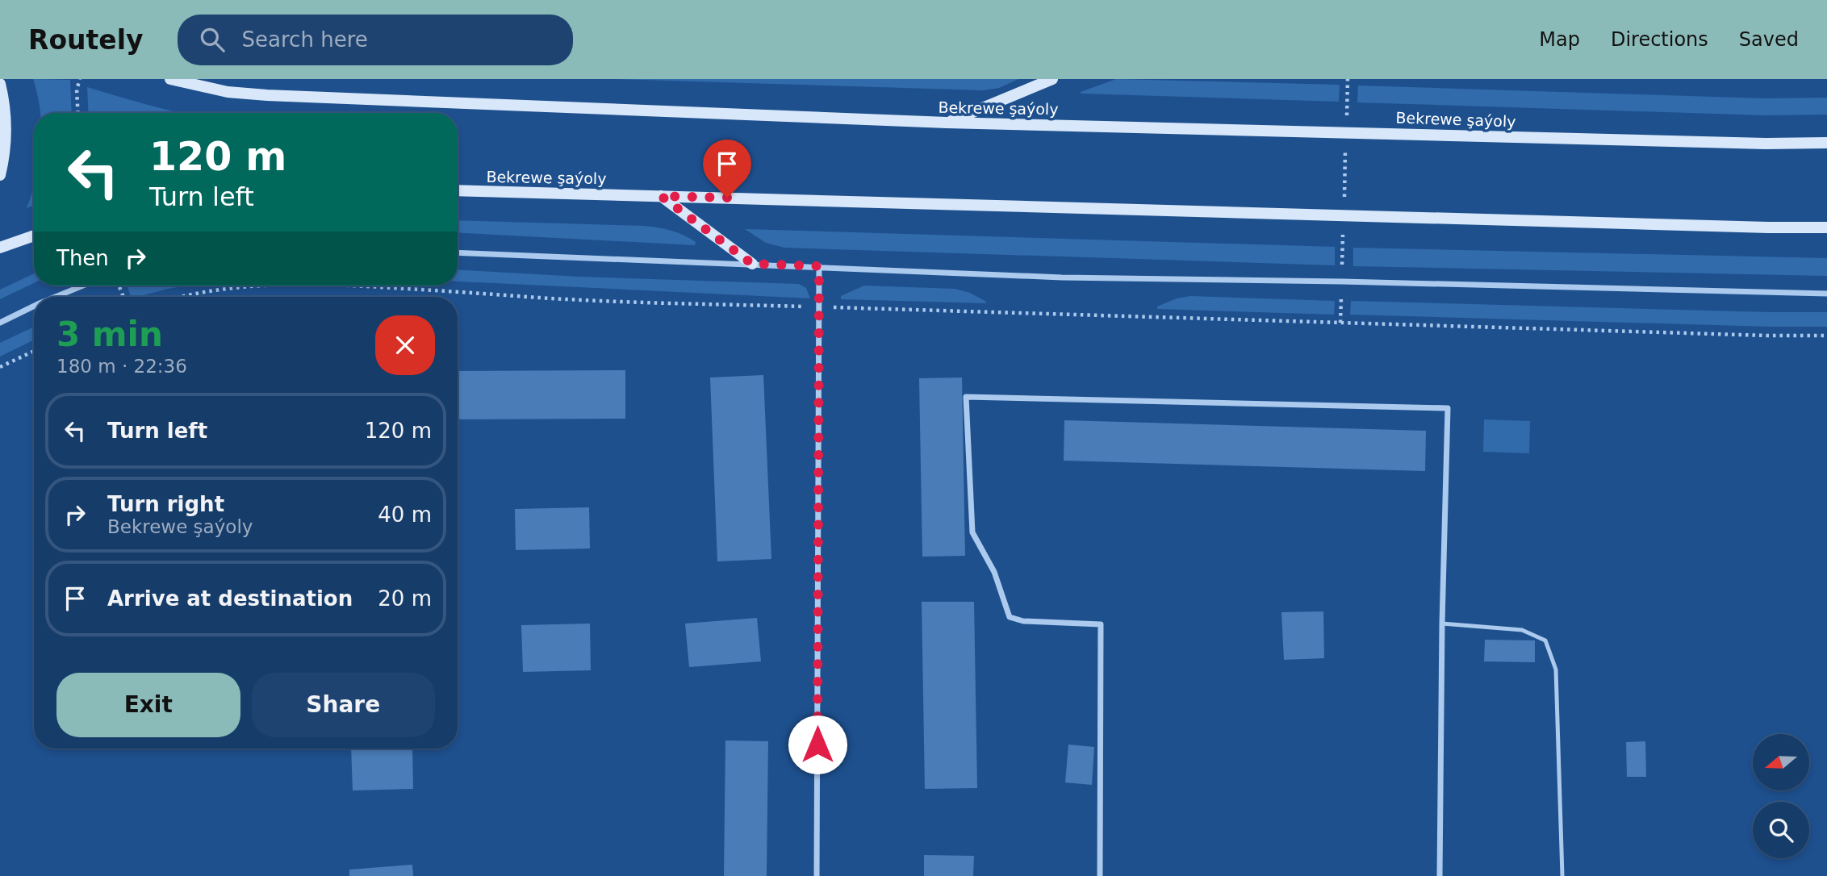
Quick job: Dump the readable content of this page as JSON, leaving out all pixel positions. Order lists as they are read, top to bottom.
{
  "streets": {
    "main road": ["Bekrewe şaýoly"]
  },
  "north": "left",
  "page": {
    "header": "Routely",
    "search": "Search here",
    "nav": ["Map", "Directions", "Saved"],
    "turn": ["120 m", "Turn left"],
    "then": "Then",
    "heading": ["3 min", "180 m · 22:36"],
    "list": [
      {
        "name": "Turn left",
        "value": "120 m"
      },
      {
        "name": "Turn right",
        "note": "Bekrewe şaýoly",
        "value": "40 m"
      },
      {
        "name": "Arrive at destination",
        "value": "20 m"
      }
    ],
    "buttons": ["Exit", "Share"]
  }
}
